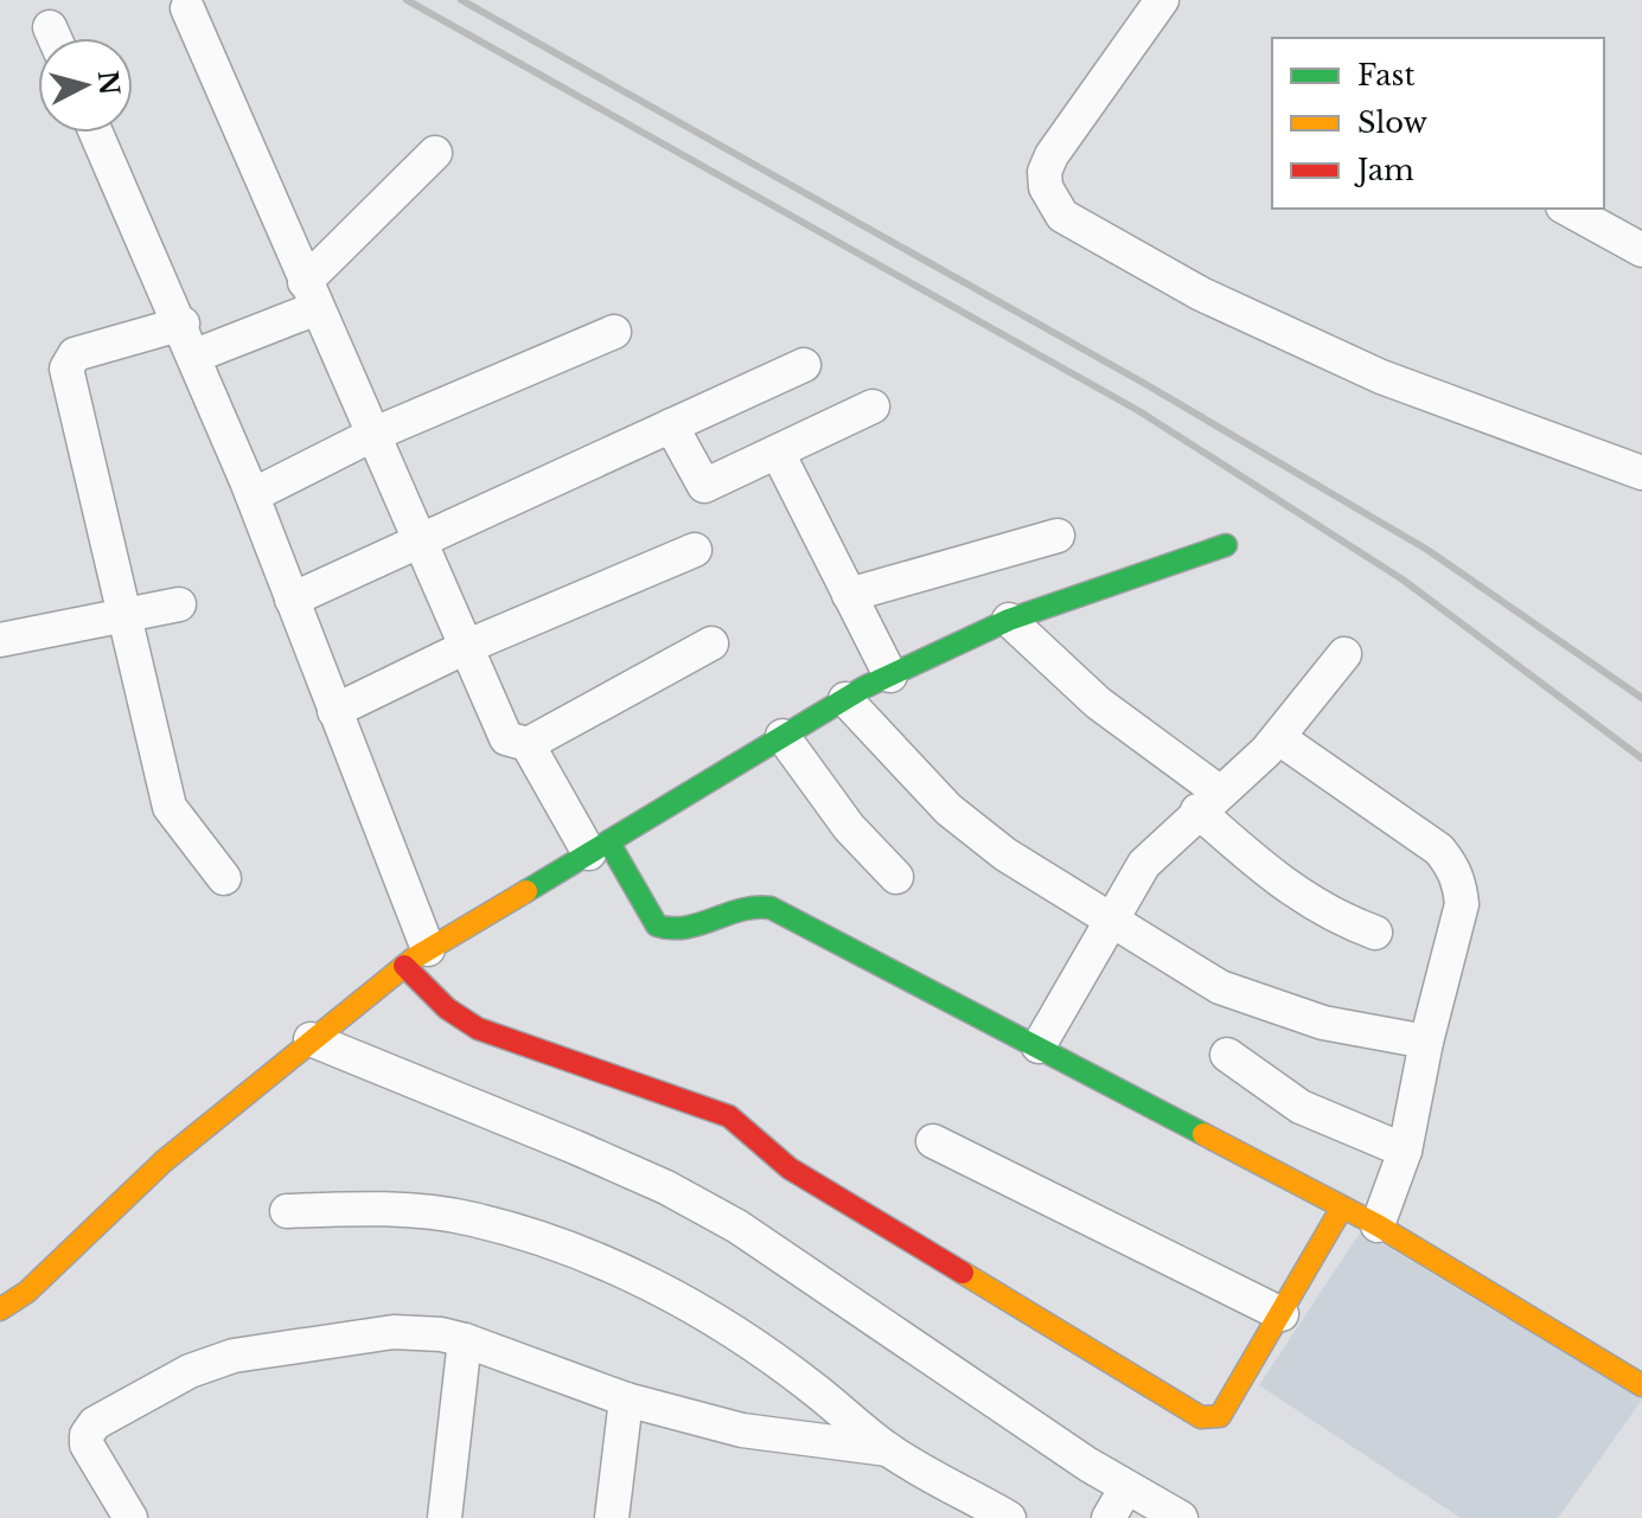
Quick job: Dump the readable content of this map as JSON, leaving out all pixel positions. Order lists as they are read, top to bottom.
{
  "legend": ["Fast", "Slow", "Jam"],
  "north": "right"
}
